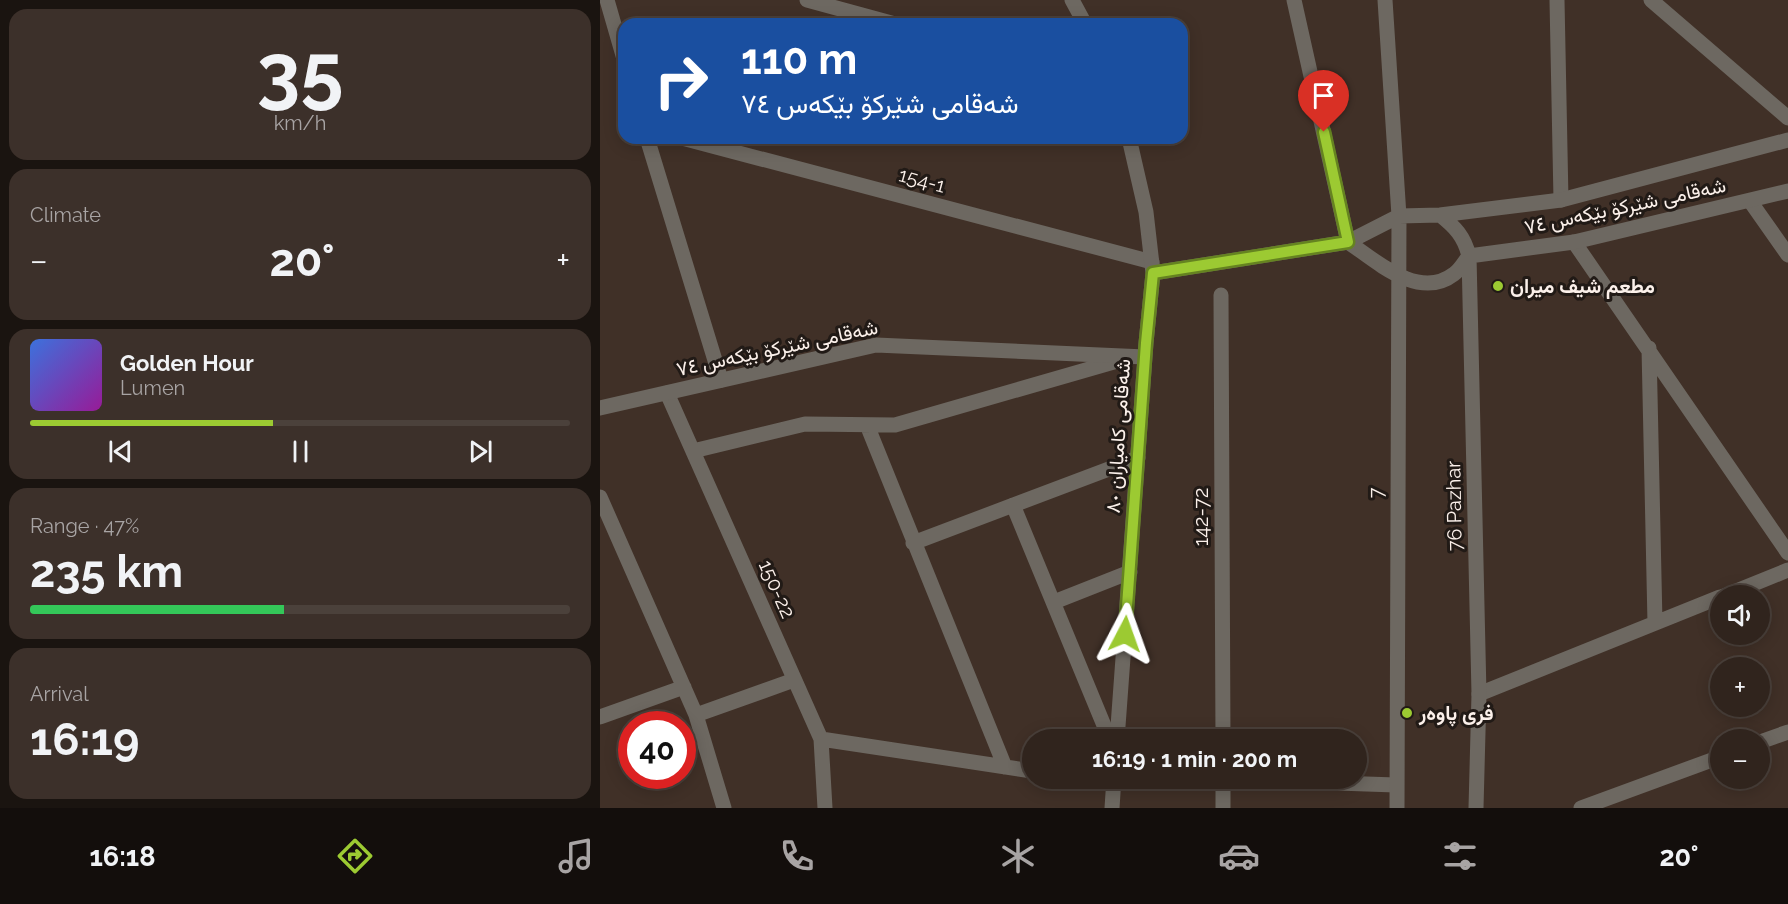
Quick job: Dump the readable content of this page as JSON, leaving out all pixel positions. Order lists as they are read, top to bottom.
{
  "streets": {
    "street": [
      "154-1",
      "شەقامی شێرکۆ بێکەس ٧٤",
      "شەقامی کامیاران ٨٠",
      "7",
      "76 Pazhar",
      "142-72",
      "150-22"
    ]
  },
  "crossings": [
    ["154-1", "شەقامی شێرکۆ بێکەس ٧٤"],
    ["154-1", "شەقامی کامیاران ٨٠"],
    ["شەقامی شێرکۆ بێکەس ٧٤", "شەقامی کامیاران ٨٠"],
    ["شەقامی شێرکۆ بێکەس ٧٤", "7"],
    ["شەقامی شێرکۆ بێکەس ٧٤", "76 Pazhar"],
    ["شەقامی شێرکۆ بێکەس ٧٤", "150-22"],
    ["7", "76 Pazhar"]
  ],
  "places": ["مطعم شيف ميران", "فری پاوەر"],
  "page": {
    "tile": [
      ["35", "km/h"],
      "Climate",
      ["Range · 47%", "235 km"],
      ["Arrival", "16:19"]
    ],
    "turn": ["110 m", "شەقامی شێرکۆ بێکەس ٧٤"],
    "heat": ["−", "20°", "+"],
    "song": ["Golden Hour", "Lumen"],
    "map_buttons": ["+", "−"],
    "limit": "40",
    "trip": "16:19 · 1 min · 200 m",
    "tabs": ["16:18", "20°"]
  }
}
